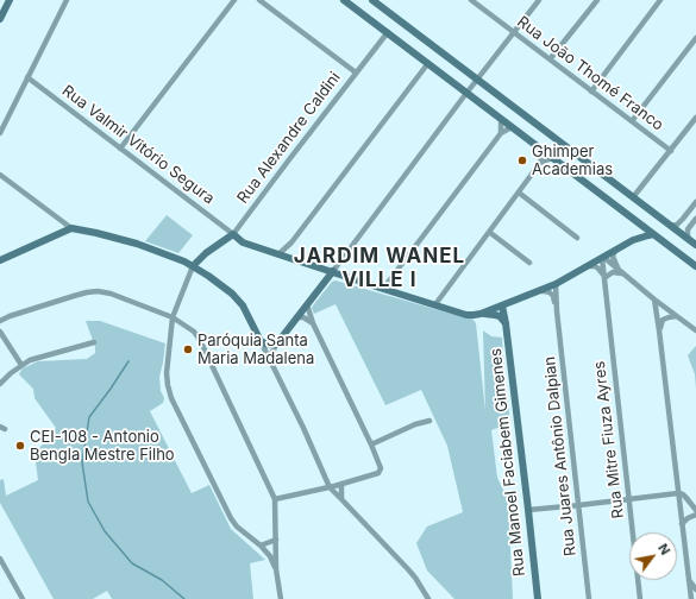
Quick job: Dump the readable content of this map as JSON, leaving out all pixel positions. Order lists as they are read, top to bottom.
{
  "streets": {
    "street": [
      "Rua João Thomé Franco",
      "Rua Alexandre Caldini",
      "Rua Valmir Vitório Segura",
      "Rua Mitre Fiuza Ayres",
      "Rua Juares Antônio Dalpian",
      "Rua Manoel Faciabem Gimenes"
    ]
  },
  "crossings": [
    ["Rua Alexandre Caldini", "Rua Valmir Vitório Segura"]
  ],
  "districts": ["JARDIM WANEL VILLE I"],
  "places": ["Ghimper Academias", "Paróquia Santa Maria Madalena", "CEI-108 - Antonio Bengla Mestre Filho"],
  "north": "top right"
}
